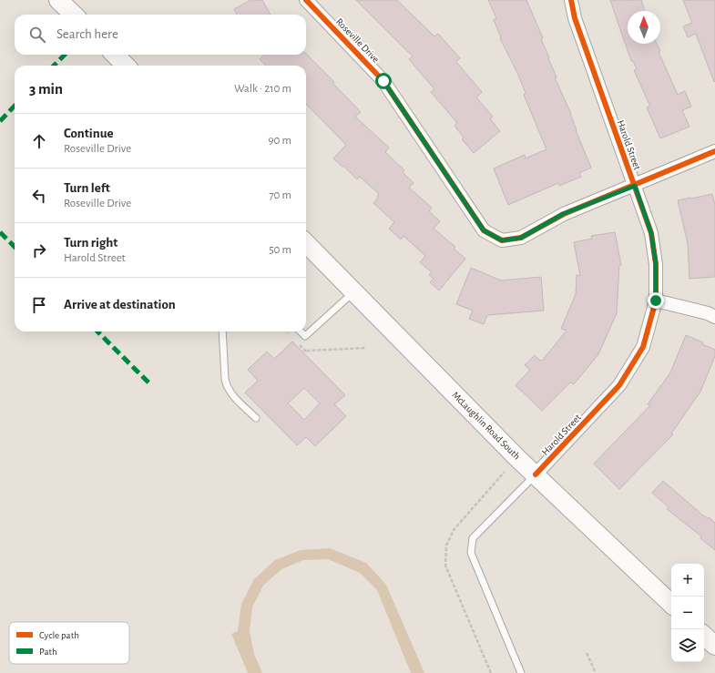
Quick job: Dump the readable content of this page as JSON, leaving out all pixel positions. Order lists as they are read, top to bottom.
{
  "streets": {
    "main road": ["McLaughlin Road South"],
    "street": ["Roseville Drive", "Harold Street"]
  },
  "crossings": [
    ["Roseville Drive", "Harold Street"],
    ["Harold Street", "McLaughlin Road South"]
  ],
  "legend": ["Cycle path", "Path"],
  "north": "top",
  "page": {
    "search": "Search here",
    "heading": ["3 min", "Walk · 210 m"],
    "list": [
      ["Continue", "Roseville Drive", "90 m"],
      ["Turn left", "Roseville Drive", "70 m"],
      ["Turn right", "Harold Street", "50 m"],
      "Arrive at destination"
    ],
    "map_buttons": ["+", "−"]
  }
}
